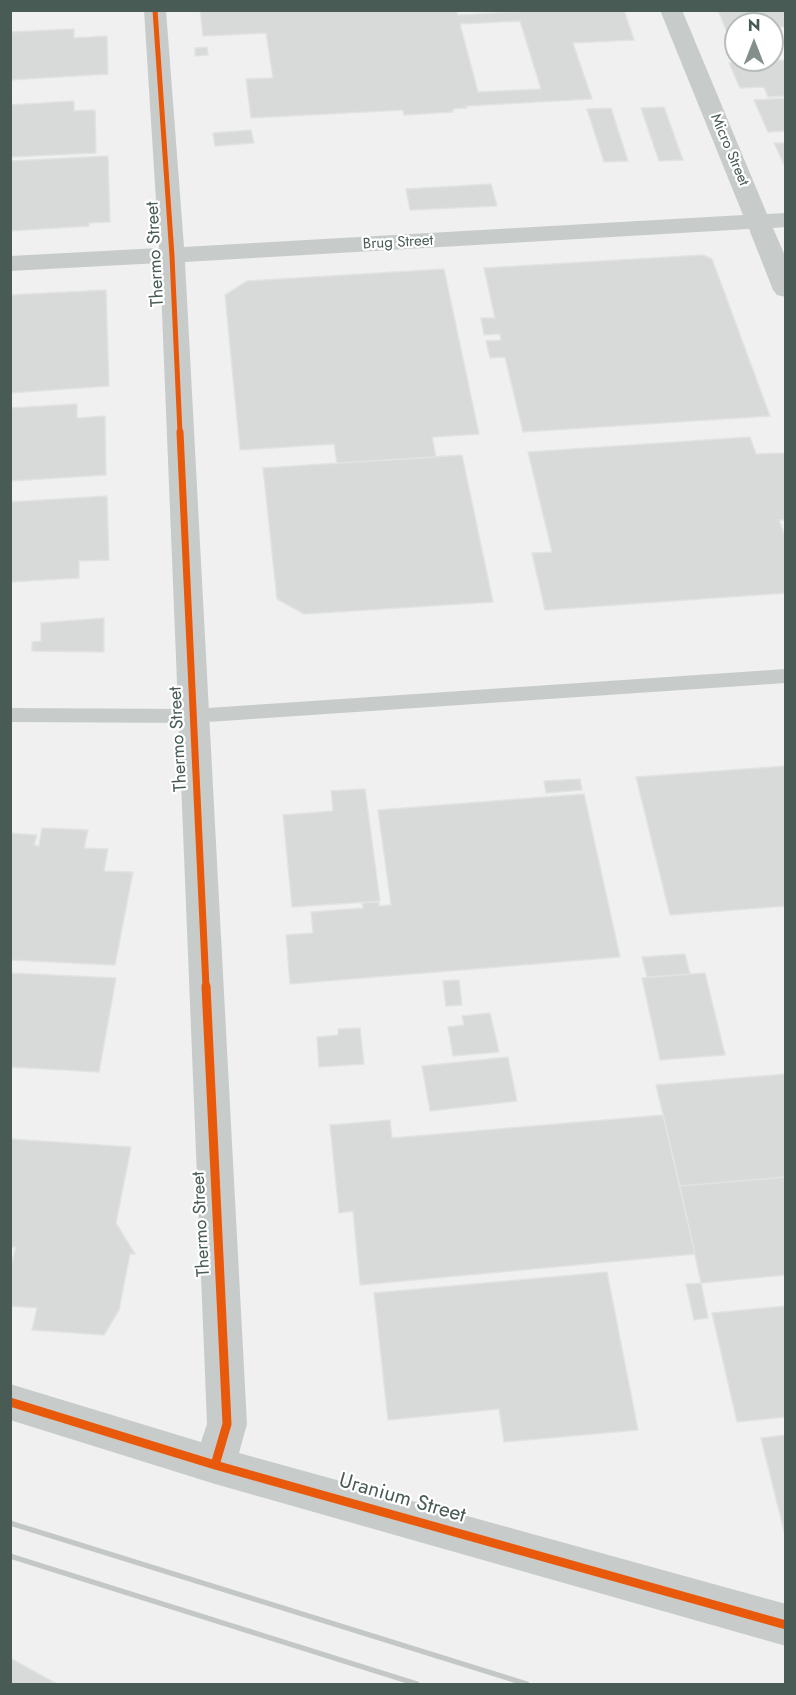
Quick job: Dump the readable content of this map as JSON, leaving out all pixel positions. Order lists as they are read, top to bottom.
{
  "streets": {
    "street": [
      "Micro Street",
      "Brug Street",
      "Thermo Street",
      "Uranium Street"
    ]
  },
  "crossings": [
    ["Micro Street", "Brug Street"],
    ["Brug Street", "Thermo Street"],
    ["Thermo Street", "Uranium Street"]
  ],
  "north": "top"
}
